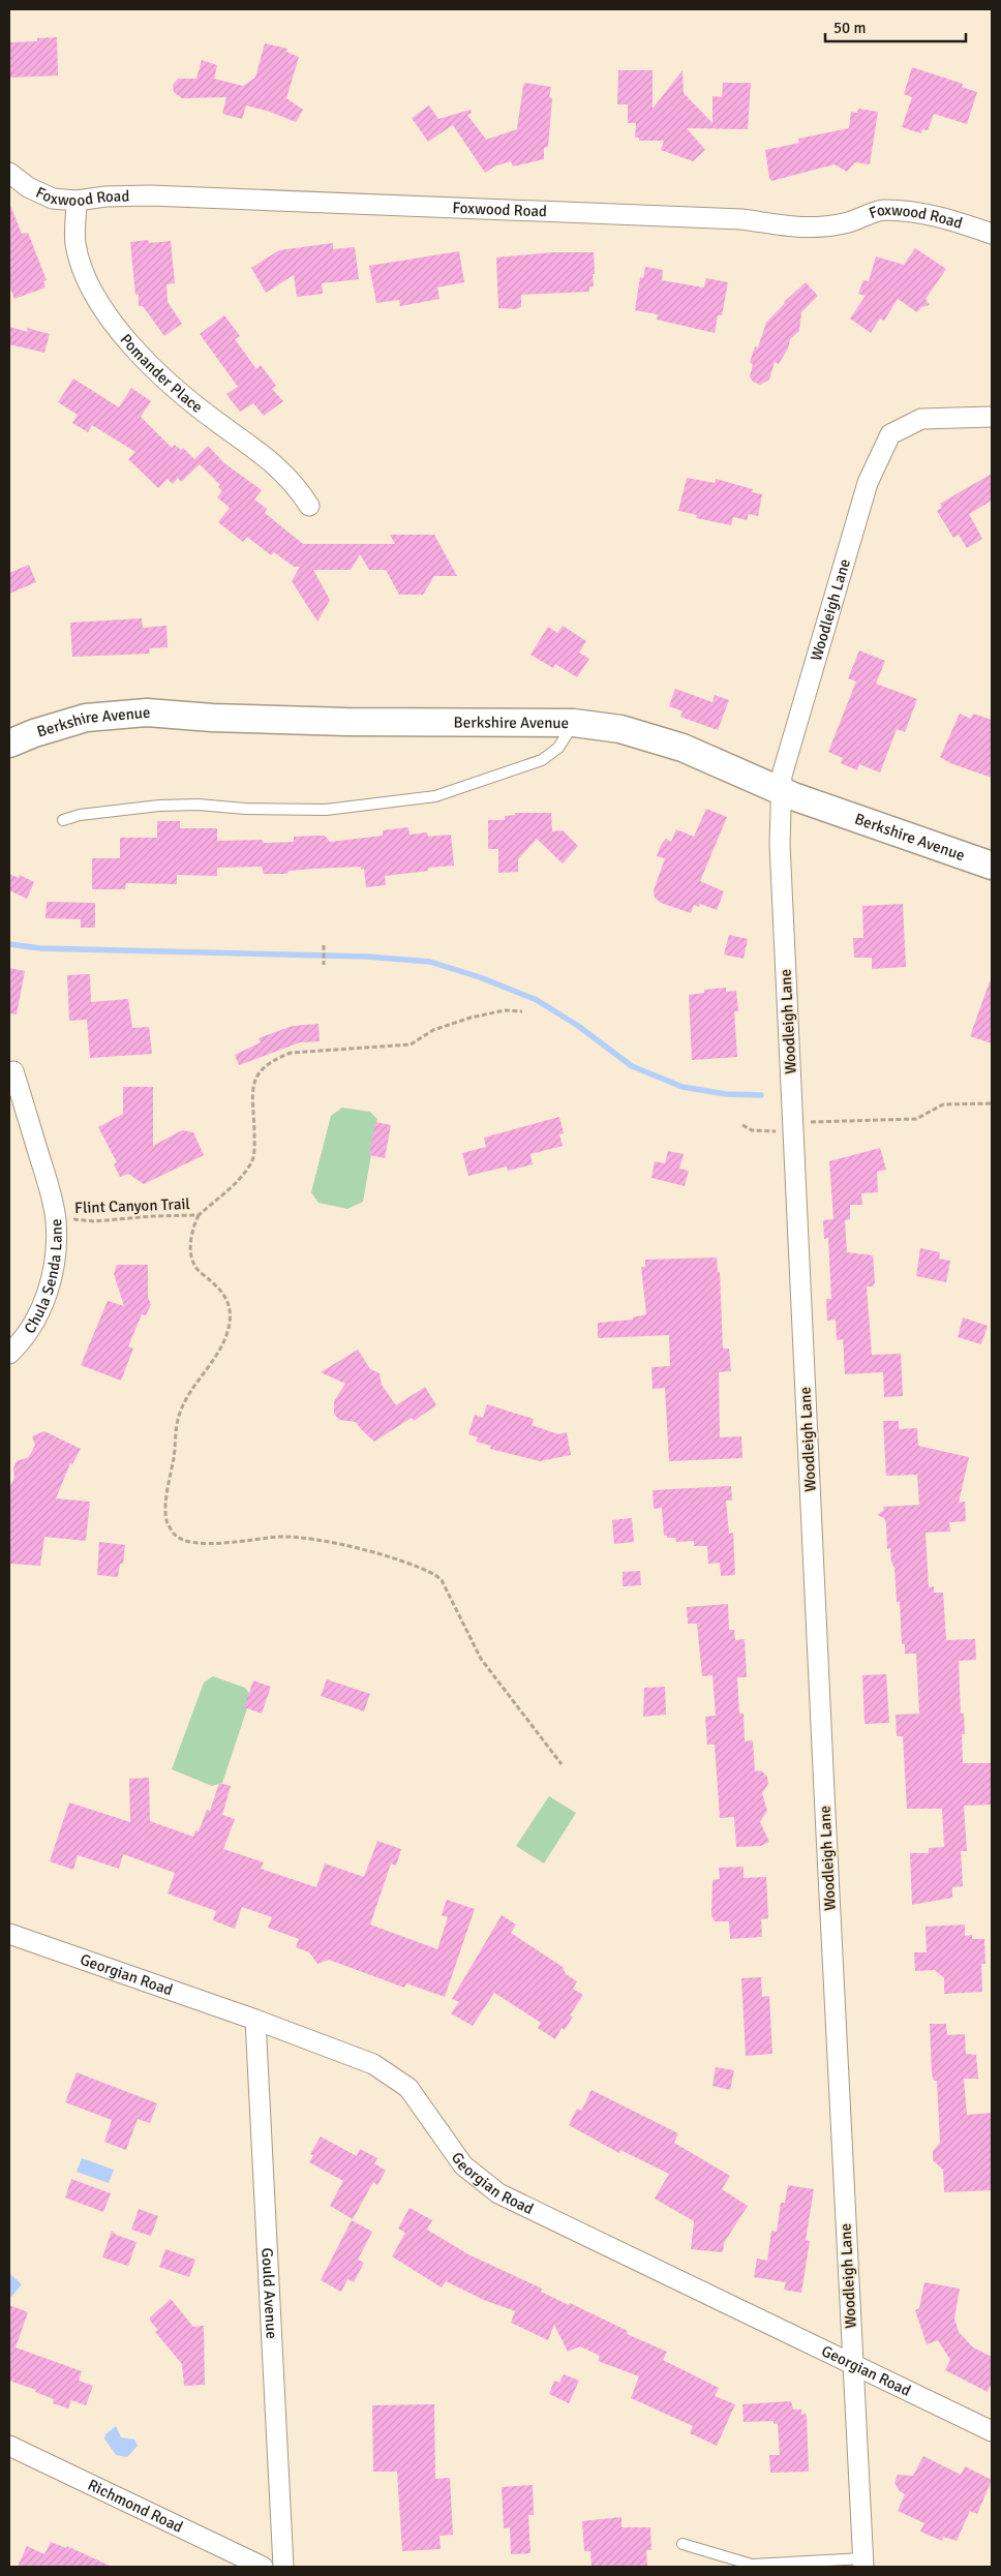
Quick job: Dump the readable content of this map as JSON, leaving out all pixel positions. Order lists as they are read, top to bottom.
{
  "streets": {
    "street": [
      "Foxwood Road",
      "Pomander Place",
      "Woodleigh Lane",
      "Berkshire Avenue",
      "Chula Senda Lane",
      "Georgian Road",
      "Gould Avenue",
      "Richmond Road"
    ],
    "path": ["Flint Canyon Trail"]
  },
  "crossings": [
    ["Foxwood Road", "Pomander Place"],
    ["Woodleigh Lane", "Berkshire Avenue"],
    ["Woodleigh Lane", "Georgian Road"],
    ["Flint Canyon Trail", "Chula Senda Lane"],
    ["Georgian Road", "Gould Avenue"]
  ],
  "scale_bar": "50 m"
}
